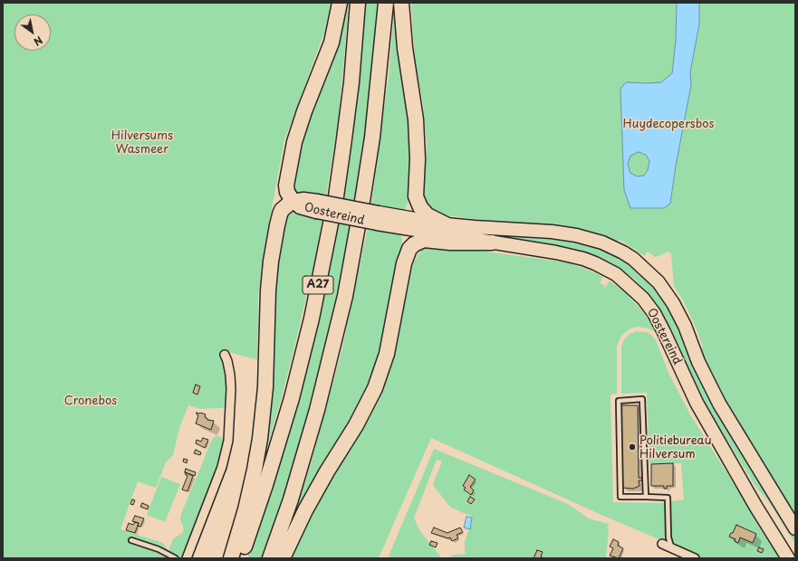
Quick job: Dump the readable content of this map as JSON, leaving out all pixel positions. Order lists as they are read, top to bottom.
{
  "streets": {
    "highway": ["A27"],
    "main road": ["Oostereind"]
  },
  "parks": ["Huydecopersbos", "Hilversums Wasmeer", "Cronebos"],
  "places": ["Politiebureau Hilversum"],
  "north": "bottom right"
}
